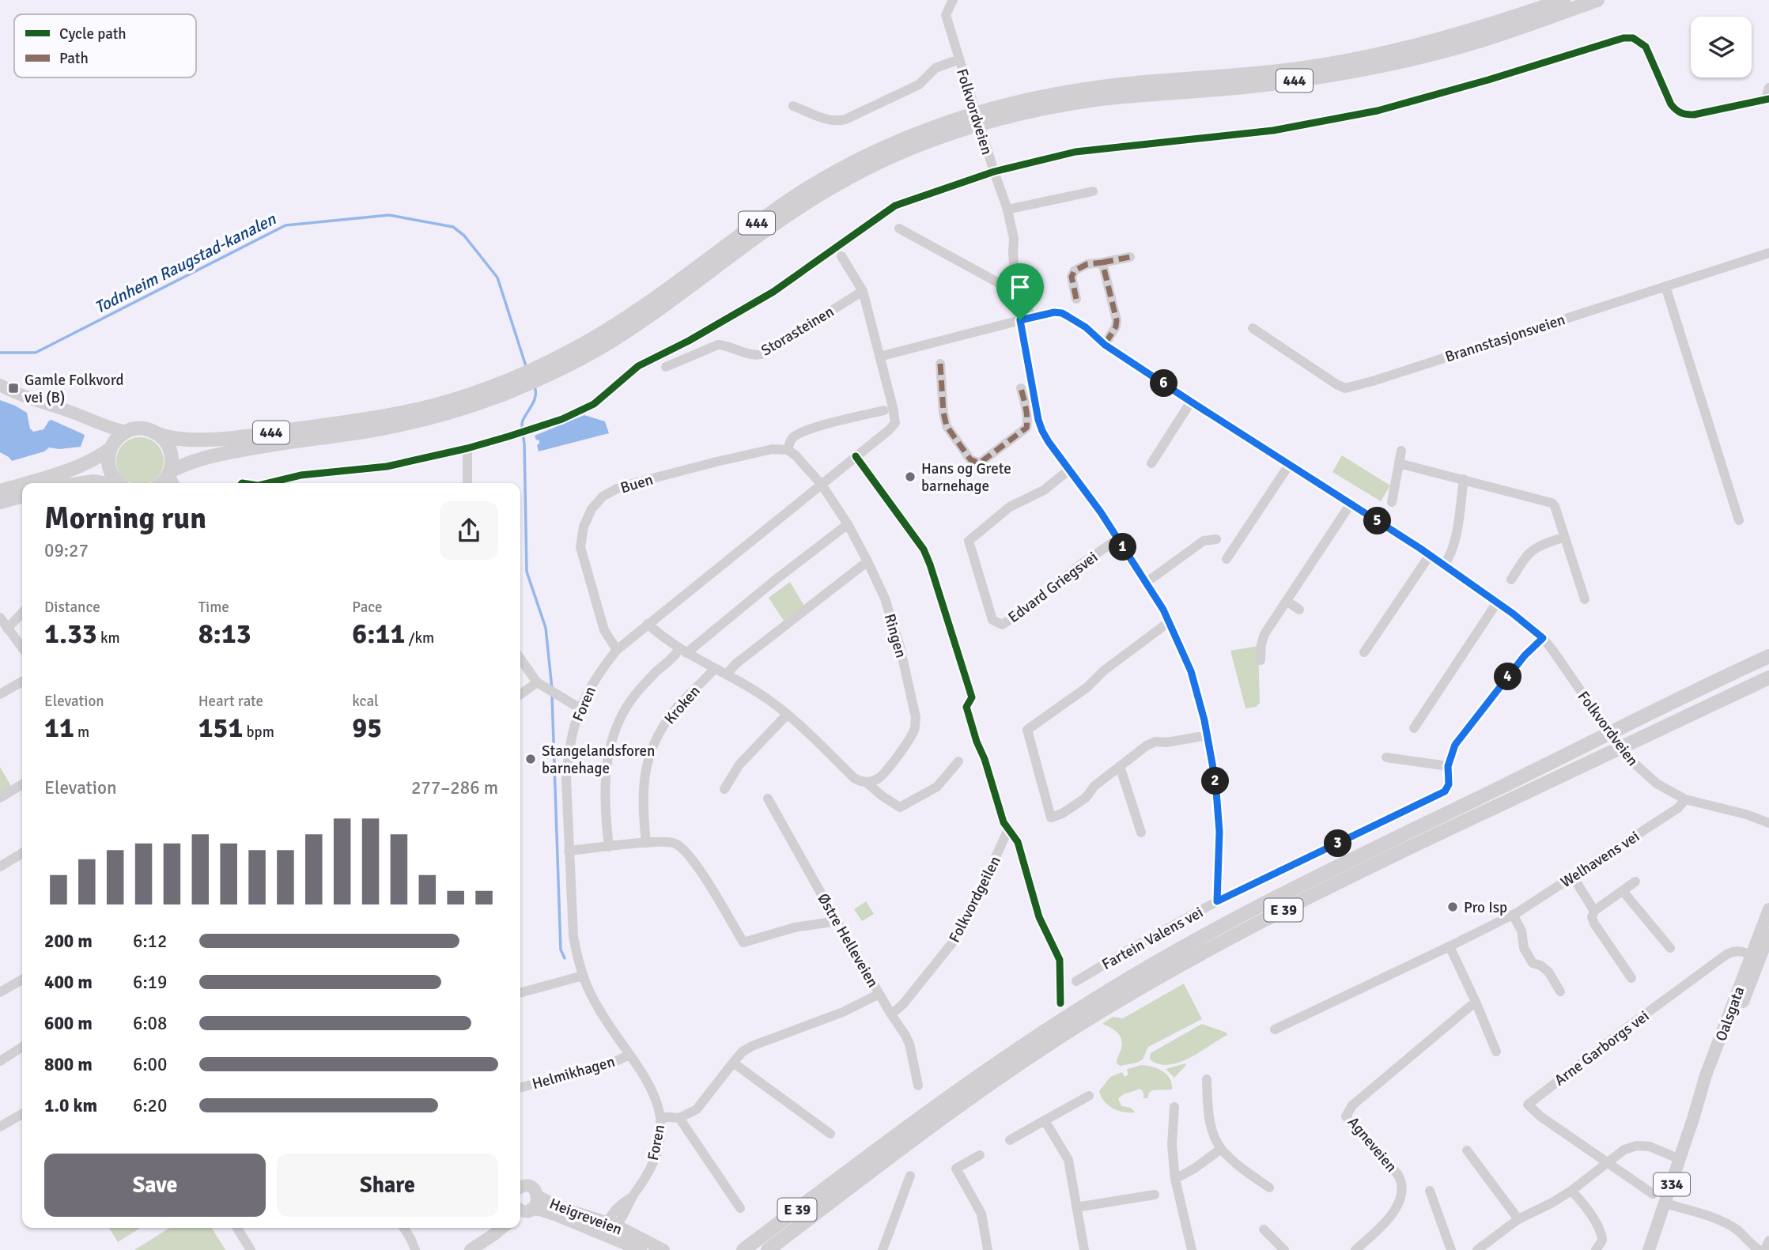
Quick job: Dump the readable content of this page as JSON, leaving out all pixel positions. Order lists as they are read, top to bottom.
{
  "streets": {
    "highway": ["444", "E 39"],
    "main road": ["Oalsgata", "334", "Heigreveien"],
    "street": [
      "Folkvordveien",
      "Storasteinen",
      "Brannstasjonsveien",
      "Buen",
      "Edvard Griegsvei",
      "Ringen",
      "Foren",
      "Kroken",
      "Welhavens vei",
      "Folkvordgeilen",
      "Fartein Valens vei",
      "Østre Helleveien",
      "Arne Garborgs vei",
      "Helmikhagen",
      "Agneveien"
    ]
  },
  "crossings": [
    ["Folkvordveien", "Foren"],
    ["Folkvordveien", "Welhavens vei"],
    ["Folkvordveien", "Fartein Valens vei"],
    ["Buen", "Foren"],
    ["Ringen", "Foren"],
    ["Foren", "Helmikhagen"],
    ["Foren", "Heigreveien"],
    ["Folkvordgeilen", "Østre Helleveien"],
    ["Oalsgata", "Arne Garborgs vei"]
  ],
  "water": ["Todnheim Raugstad-kanalen"],
  "places": {
    "transit": ["Gamle Folkvord vei (B)"],
    "other": ["Hans og Grete barnehage", "Stangelandsforen barnehage", "Pro Isp"]
  },
  "legend": ["Cycle path", "Path"],
  "page": {
    "pins": [
      "6",
      "5",
      "1",
      "4",
      "2",
      "3"
    ],
    "heading": ["Morning run", "09:27"],
    "stats": [
      ["Distance", "1.33 km"],
      ["Time", "8:13"],
      ["Pace", "6:11 /km"],
      ["Elevation", "11 m"],
      ["Heart rate", "151 bpm"],
      ["kcal", "95"]
    ],
    "chart": ["Elevation", "277–286 m"],
    "list": [
      {
        "name": "200 m",
        "note": "6:12"
      },
      {
        "name": "400 m",
        "note": "6:19"
      },
      {
        "name": "600 m",
        "note": "6:08"
      },
      {
        "name": "800 m",
        "note": "6:00"
      },
      {
        "name": "1.0 km",
        "note": "6:20"
      }
    ],
    "buttons": ["Save", "Share"]
  }
}
